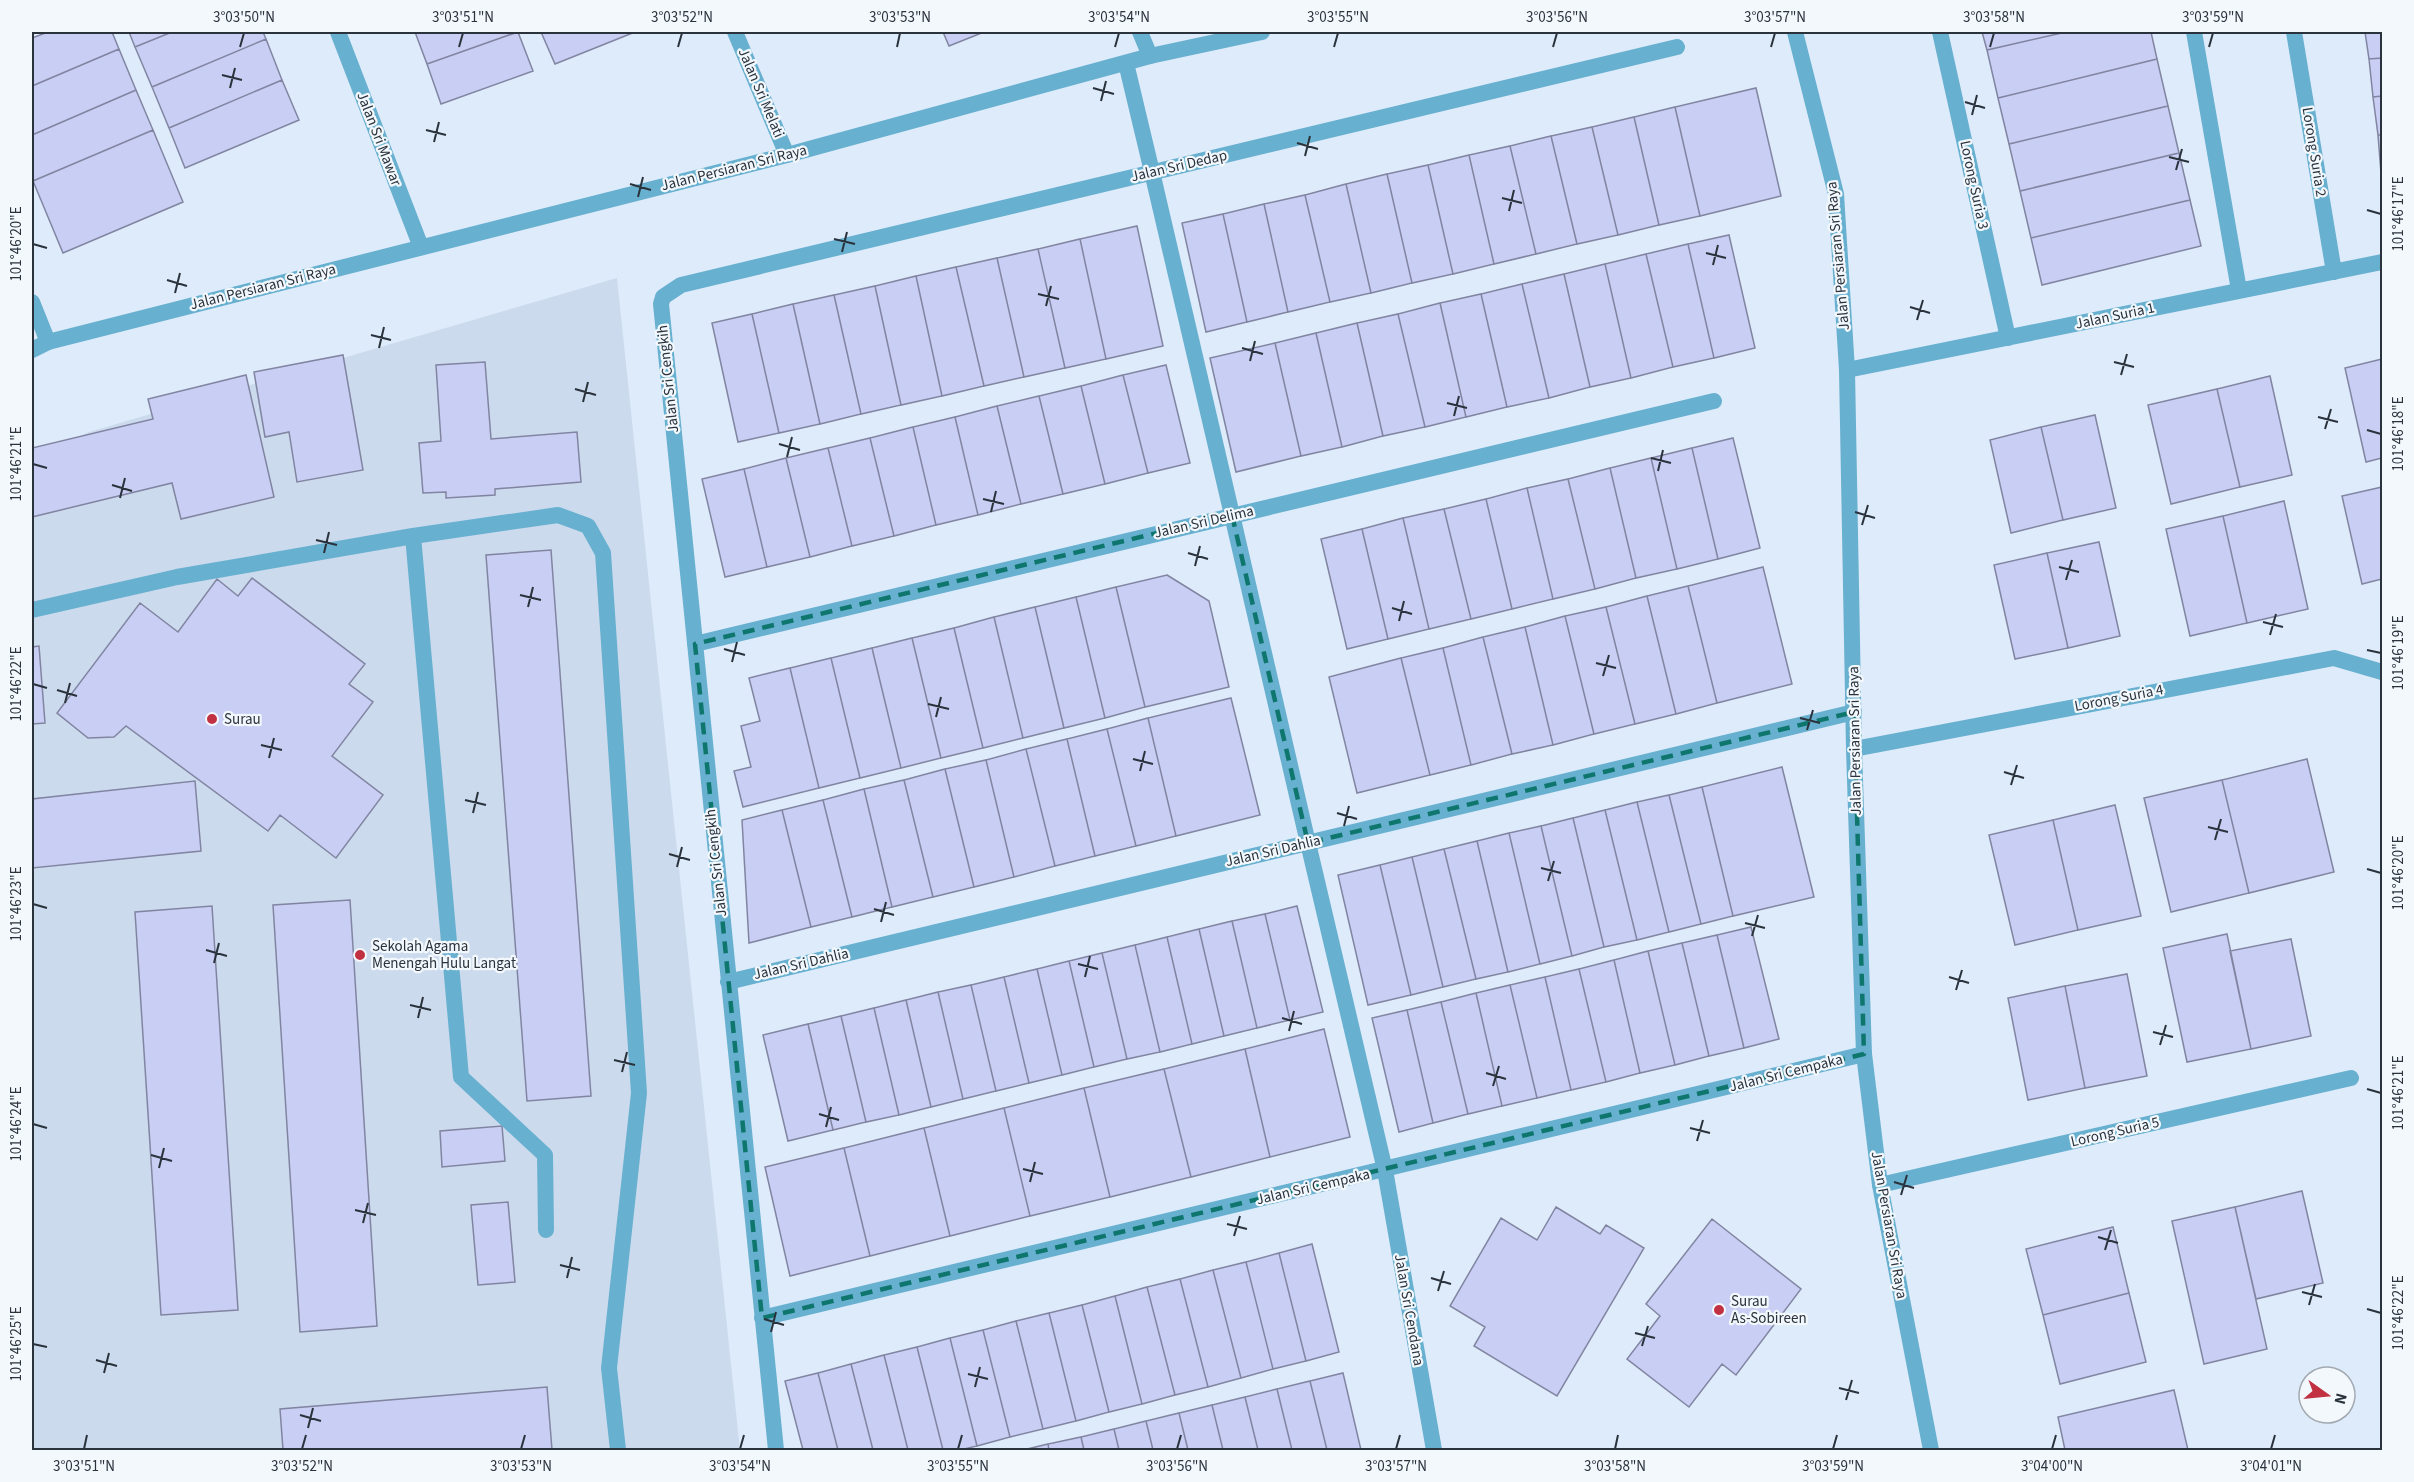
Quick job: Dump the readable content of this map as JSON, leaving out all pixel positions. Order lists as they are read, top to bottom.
{
  "streets": {
    "street": [
      "Jalan Sri Melati",
      "Jalan Sri Mawar",
      "Lorong Suria 2",
      "Jalan Sri Dedap",
      "Jalan Persiaran Sri Raya",
      "Lorong Suria 3",
      "Jalan Suria 1",
      "Jalan Sri Cengkih",
      "Jalan Sri Delima",
      "Lorong Suria 4",
      "Jalan Sri Dahlia",
      "Jalan Sri Cempaka",
      "Lorong Suria 5",
      "Jalan Sri Cendana"
    ]
  },
  "crossings": [
    ["Jalan Sri Melati", "Jalan Persiaran Sri Raya"],
    ["Jalan Sri Mawar", "Jalan Persiaran Sri Raya"],
    ["Lorong Suria 2", "Jalan Suria 1"],
    ["Jalan Sri Dedap", "Jalan Sri Cengkih"],
    ["Jalan Sri Dedap", "Jalan Sri Cendana"],
    ["Jalan Persiaran Sri Raya", "Jalan Suria 1"],
    ["Jalan Persiaran Sri Raya", "Lorong Suria 4"],
    ["Jalan Persiaran Sri Raya", "Jalan Sri Dahlia"],
    ["Jalan Persiaran Sri Raya", "Jalan Sri Cempaka"],
    ["Jalan Persiaran Sri Raya", "Lorong Suria 5"],
    ["Jalan Persiaran Sri Raya", "Jalan Sri Cendana"],
    ["Lorong Suria 3", "Jalan Suria 1"],
    ["Jalan Sri Cengkih", "Jalan Sri Delima"],
    ["Jalan Sri Cengkih", "Jalan Sri Dahlia"],
    ["Jalan Sri Cengkih", "Jalan Sri Cempaka"],
    ["Jalan Sri Delima", "Jalan Sri Cendana"],
    ["Jalan Sri Dahlia", "Jalan Sri Cendana"],
    ["Jalan Sri Cempaka", "Jalan Sri Cendana"]
  ],
  "places": ["Surau", "Sekolah Agama Menengah Hulu Langat", "Surau As-Sobireen"],
  "north": "right",
  "coordinates": [
    "3°03'50\"N",
    "3°03'51\"N",
    "3°03'52\"N",
    "3°03'53\"N",
    "3°03'54\"N",
    "3°03'55\"N",
    "3°03'56\"N",
    "3°03'57\"N",
    "3°03'58\"N",
    "3°03'59\"N",
    "101°46'17\"E",
    "101°46'20\"E",
    "101°46'18\"E",
    "101°46'21\"E",
    "101°46'19\"E",
    "101°46'22\"E",
    "101°46'23\"E",
    "101°46'24\"E",
    "101°46'25\"E",
    "3°04'00\"N",
    "3°04'01\"N"
  ]
}
